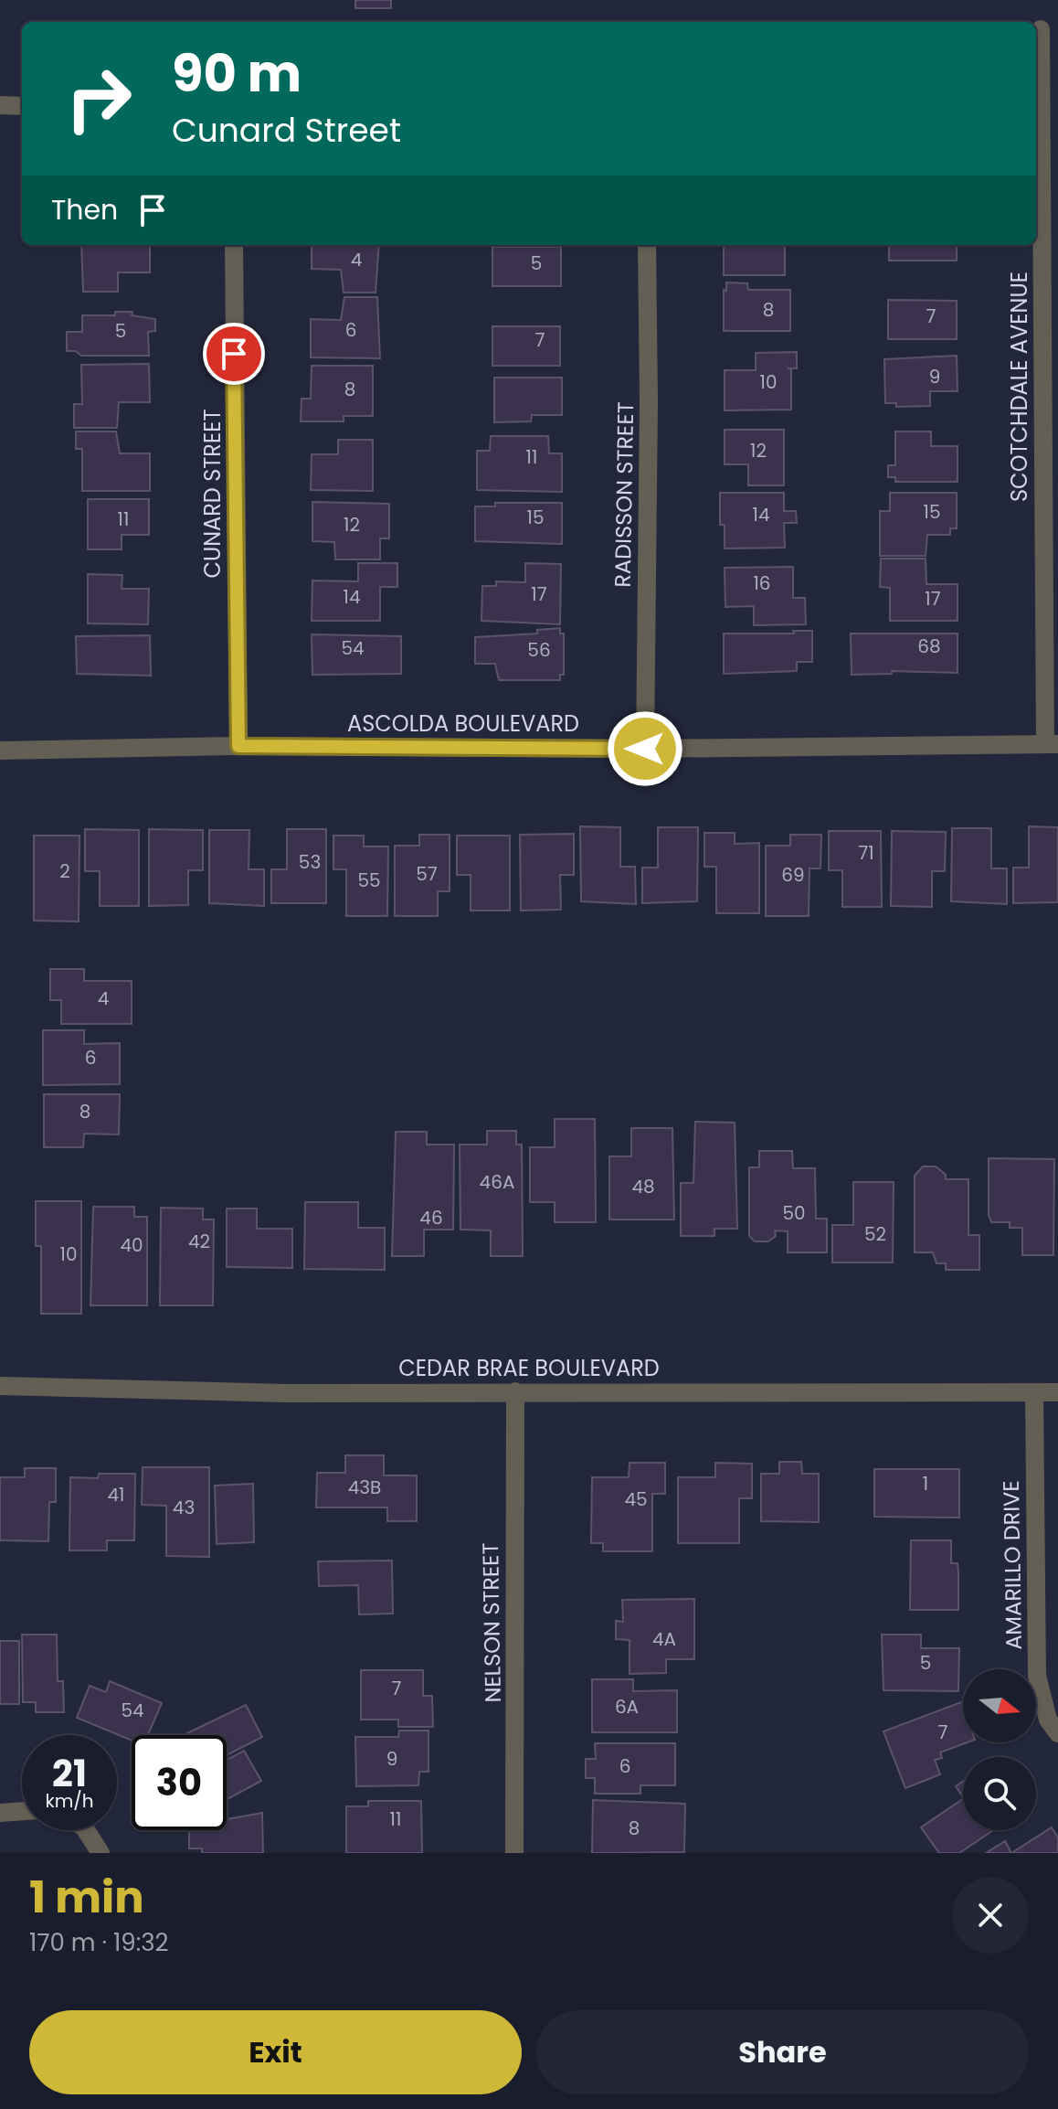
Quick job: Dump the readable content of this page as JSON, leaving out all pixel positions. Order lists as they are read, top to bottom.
{
  "streets": {
    "street": [
      "SCOTCHDALE AVENUE",
      "CUNARD STREET",
      "RADISSON STREET",
      "ASCOLDA BOULEVARD",
      "CEDAR BRAE BOULEVARD",
      "AMARILLO DRIVE",
      "NELSON STREET"
    ]
  },
  "crossings": [
    ["SCOTCHDALE AVENUE", "ASCOLDA BOULEVARD"],
    ["CUNARD STREET", "ASCOLDA BOULEVARD"],
    ["RADISSON STREET", "ASCOLDA BOULEVARD"],
    ["CEDAR BRAE BOULEVARD", "AMARILLO DRIVE"],
    ["CEDAR BRAE BOULEVARD", "NELSON STREET"]
  ],
  "house_numbers": [
    "4",
    "5",
    "8",
    "7",
    "6",
    "5",
    "7",
    "9",
    "10",
    "8",
    "12",
    "11",
    "15",
    "14",
    "15",
    "11",
    "12",
    "16",
    "17",
    "14",
    "17",
    "68",
    "54",
    "56",
    "71",
    "53",
    "2",
    "57",
    "69",
    "55",
    "4",
    "6",
    "8",
    "46A",
    "48",
    "50",
    "46",
    "52",
    "42",
    "40",
    "10",
    "1",
    "43B",
    "41",
    "45",
    "43",
    "4A",
    "5",
    "7",
    "6A",
    "54",
    "7",
    "9",
    "6",
    "11",
    "8"
  ],
  "north": "right",
  "page": {
    "turn": ["90 m", "Cunard Street"],
    "then": "Then",
    "speed": "21 km/h",
    "limit": "30",
    "heading": ["1 min", "170 m · 19:32"],
    "buttons": ["Exit", "Share"]
  }
}
